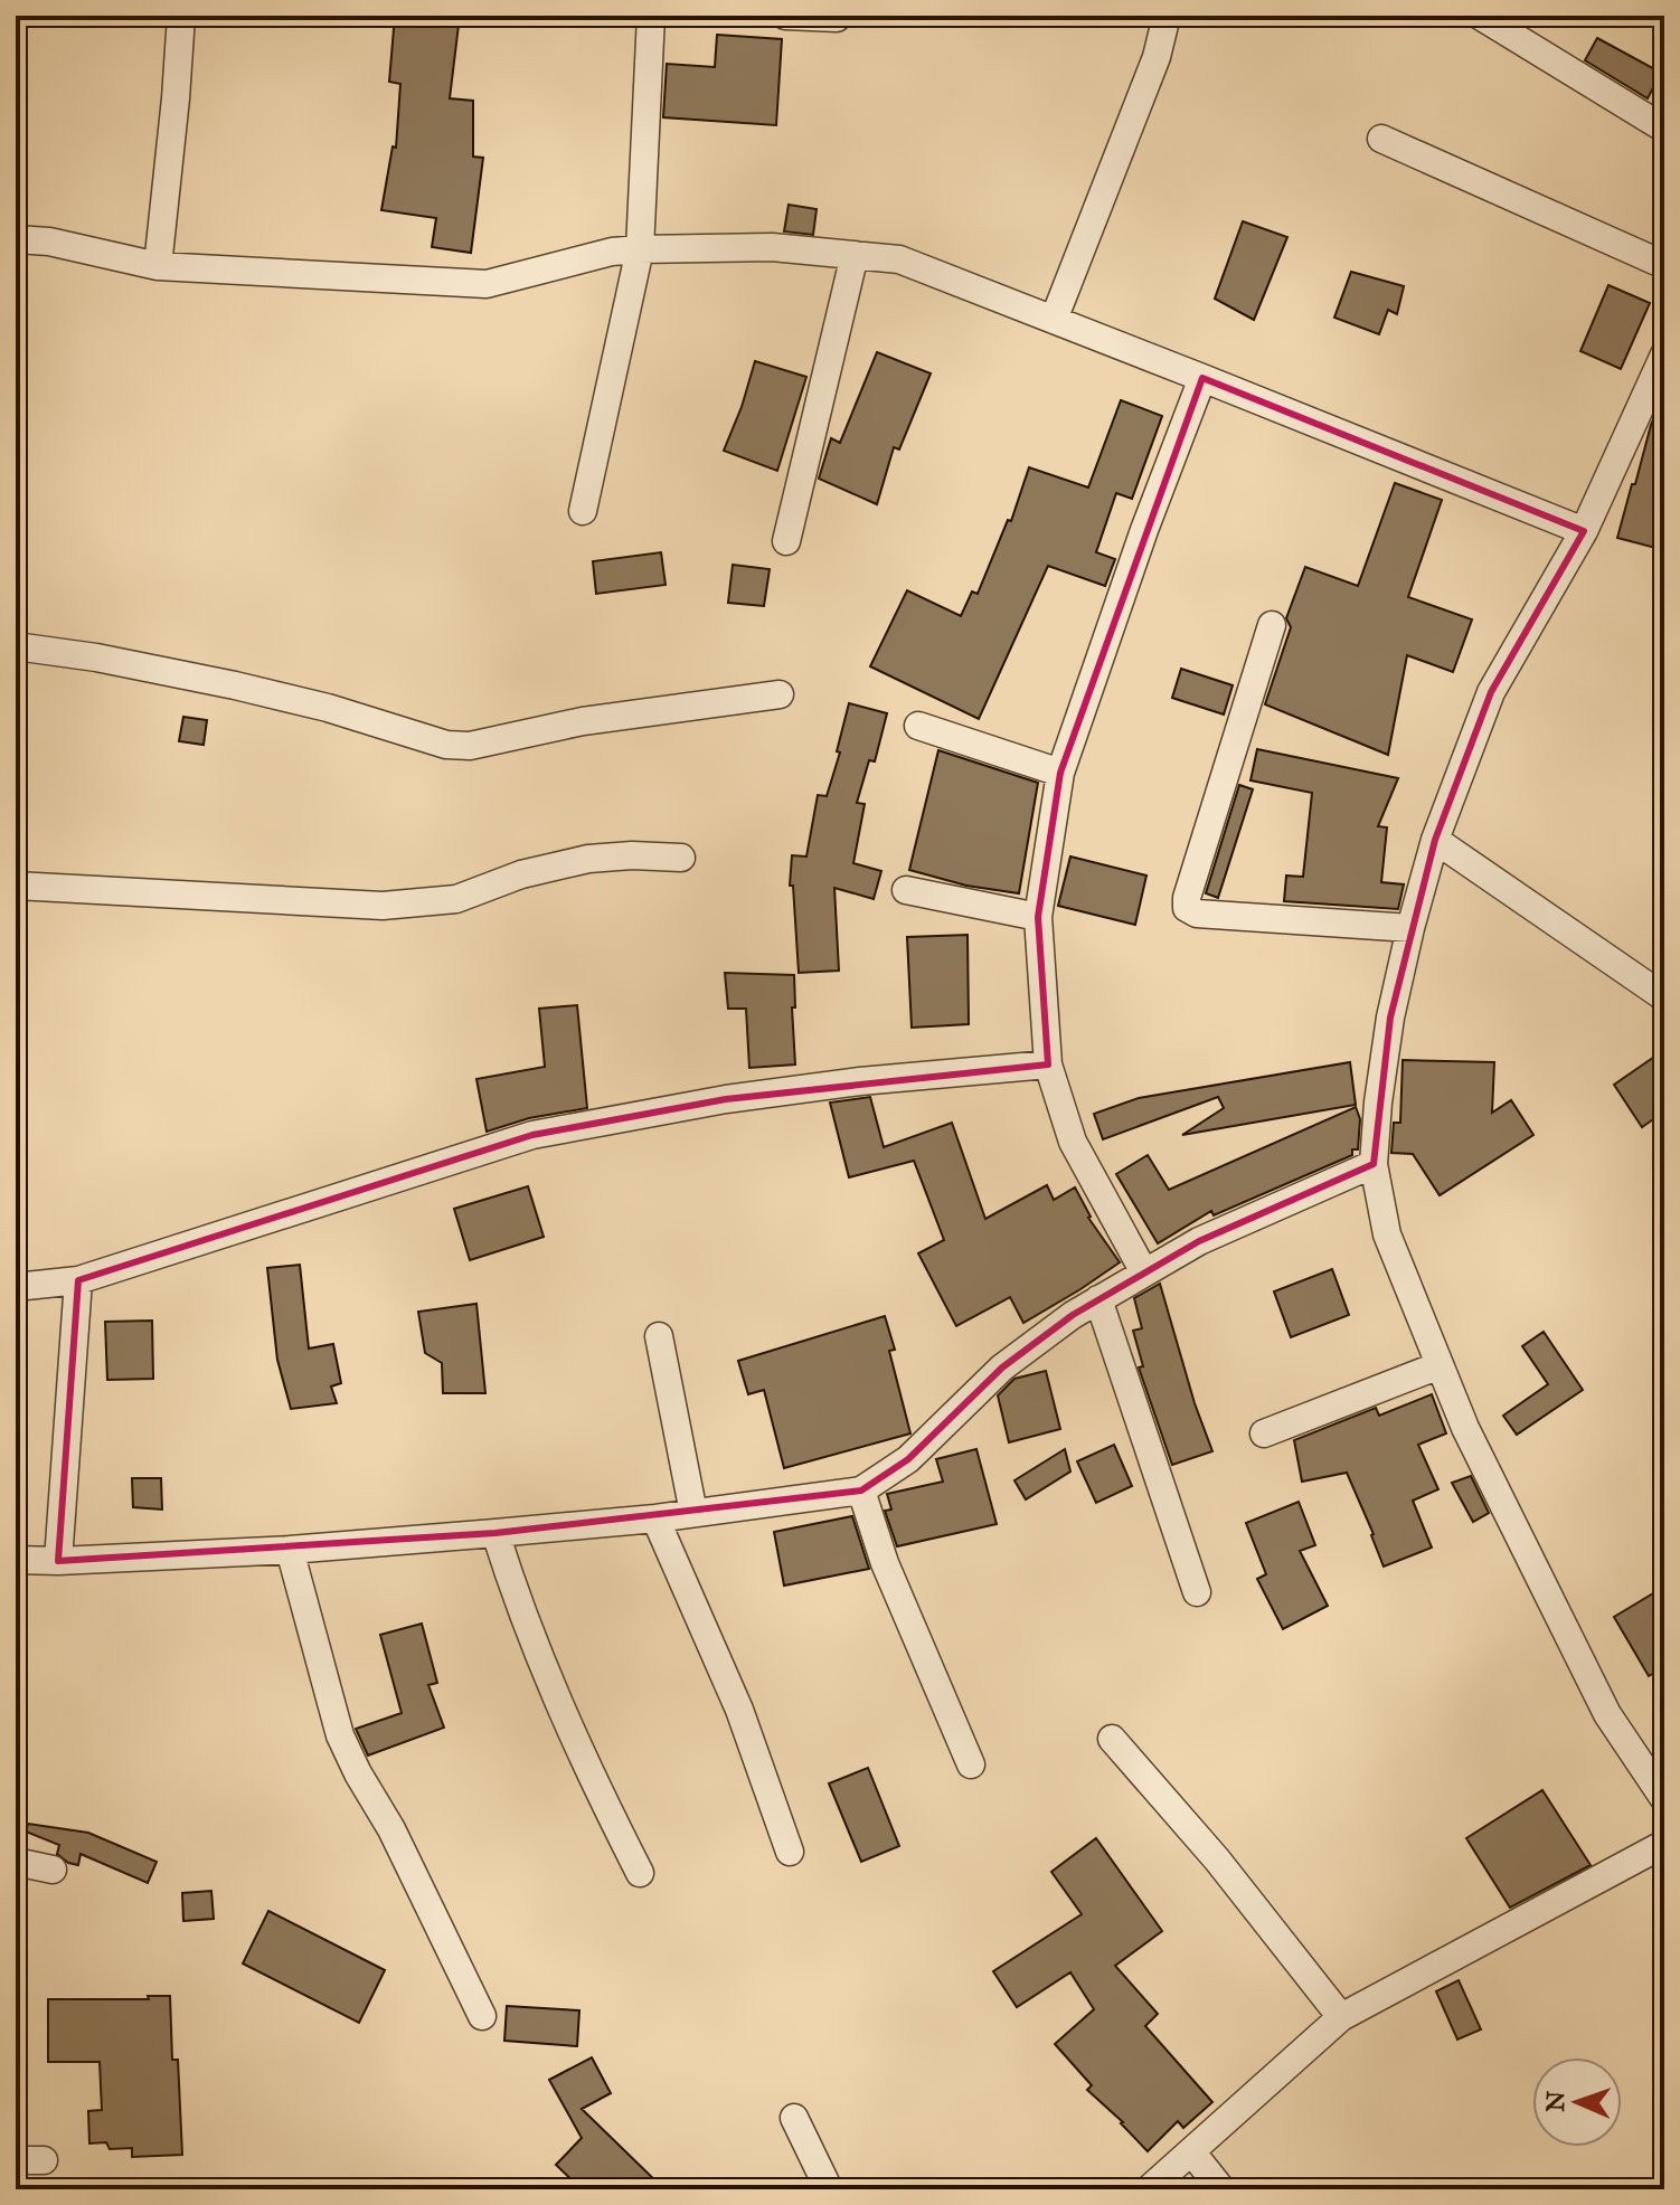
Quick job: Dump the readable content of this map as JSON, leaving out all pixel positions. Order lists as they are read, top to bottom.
{
  "north": "left"
}
